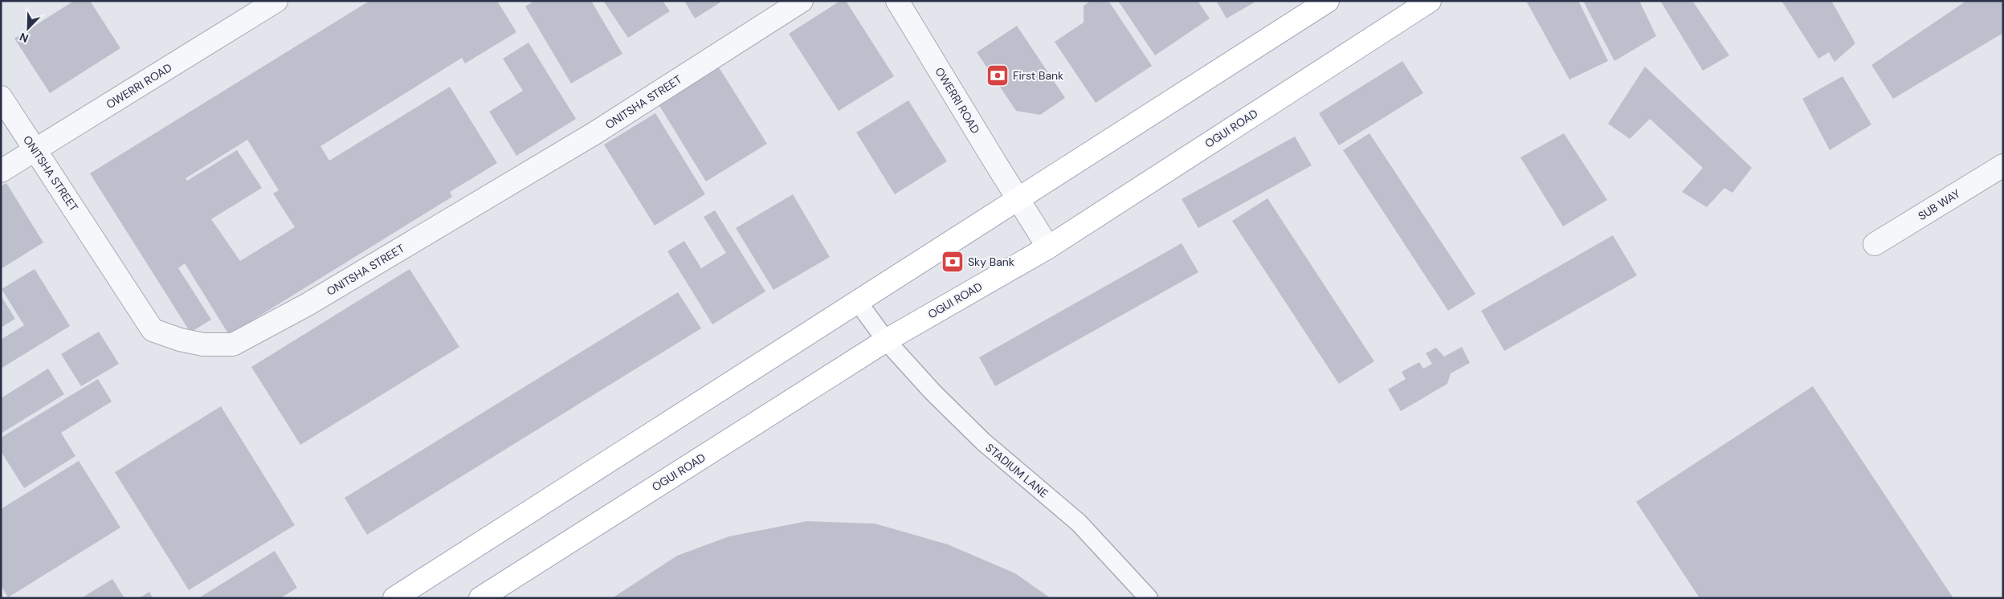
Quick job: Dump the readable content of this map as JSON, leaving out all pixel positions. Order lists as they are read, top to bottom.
{
  "streets": {
    "main road": ["OGUI ROAD"],
    "street": ["OWERRI ROAD", "ONITSHA STREET", "SUB WAY"],
    "lane": ["STADIUM LANE"]
  },
  "crossings": [
    ["OWERRI ROAD", "ONITSHA STREET"],
    ["OWERRI ROAD", "OGUI ROAD"],
    ["OGUI ROAD", "STADIUM LANE"]
  ],
  "places": {
    "bank": ["First Bank", "Sky Bank"]
  },
  "north": "bottom left"
}
